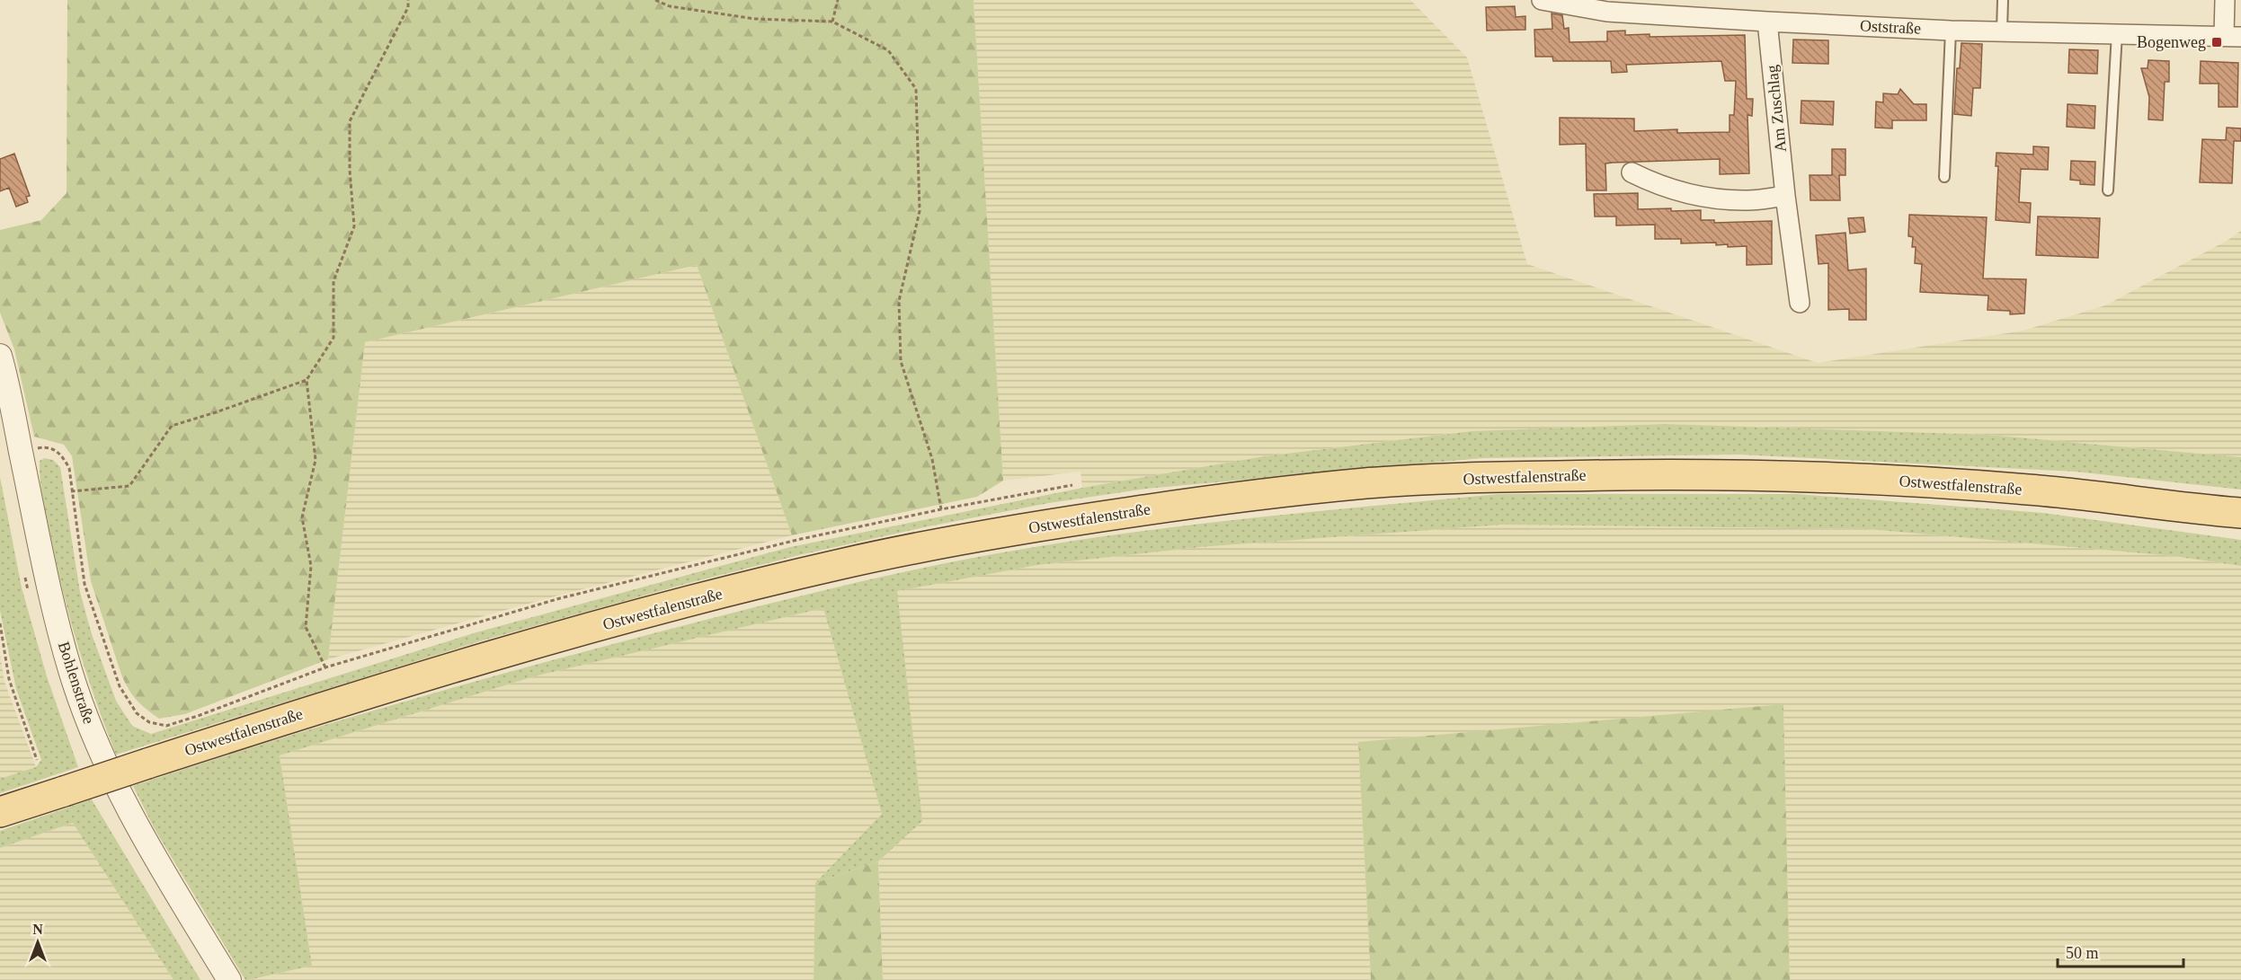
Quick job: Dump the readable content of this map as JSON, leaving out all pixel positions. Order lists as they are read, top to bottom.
{
  "streets": {
    "main road": ["Ostwestfalenstraße"],
    "street": ["Oststraße", "Am Zuschlag", "Bohlenstraße"]
  },
  "crossings": [
    ["Oststraße", "Am Zuschlag"]
  ],
  "places": {
    "transit": ["Bogenweg"]
  },
  "scale_bar": "50 m",
  "north": "top"
}
